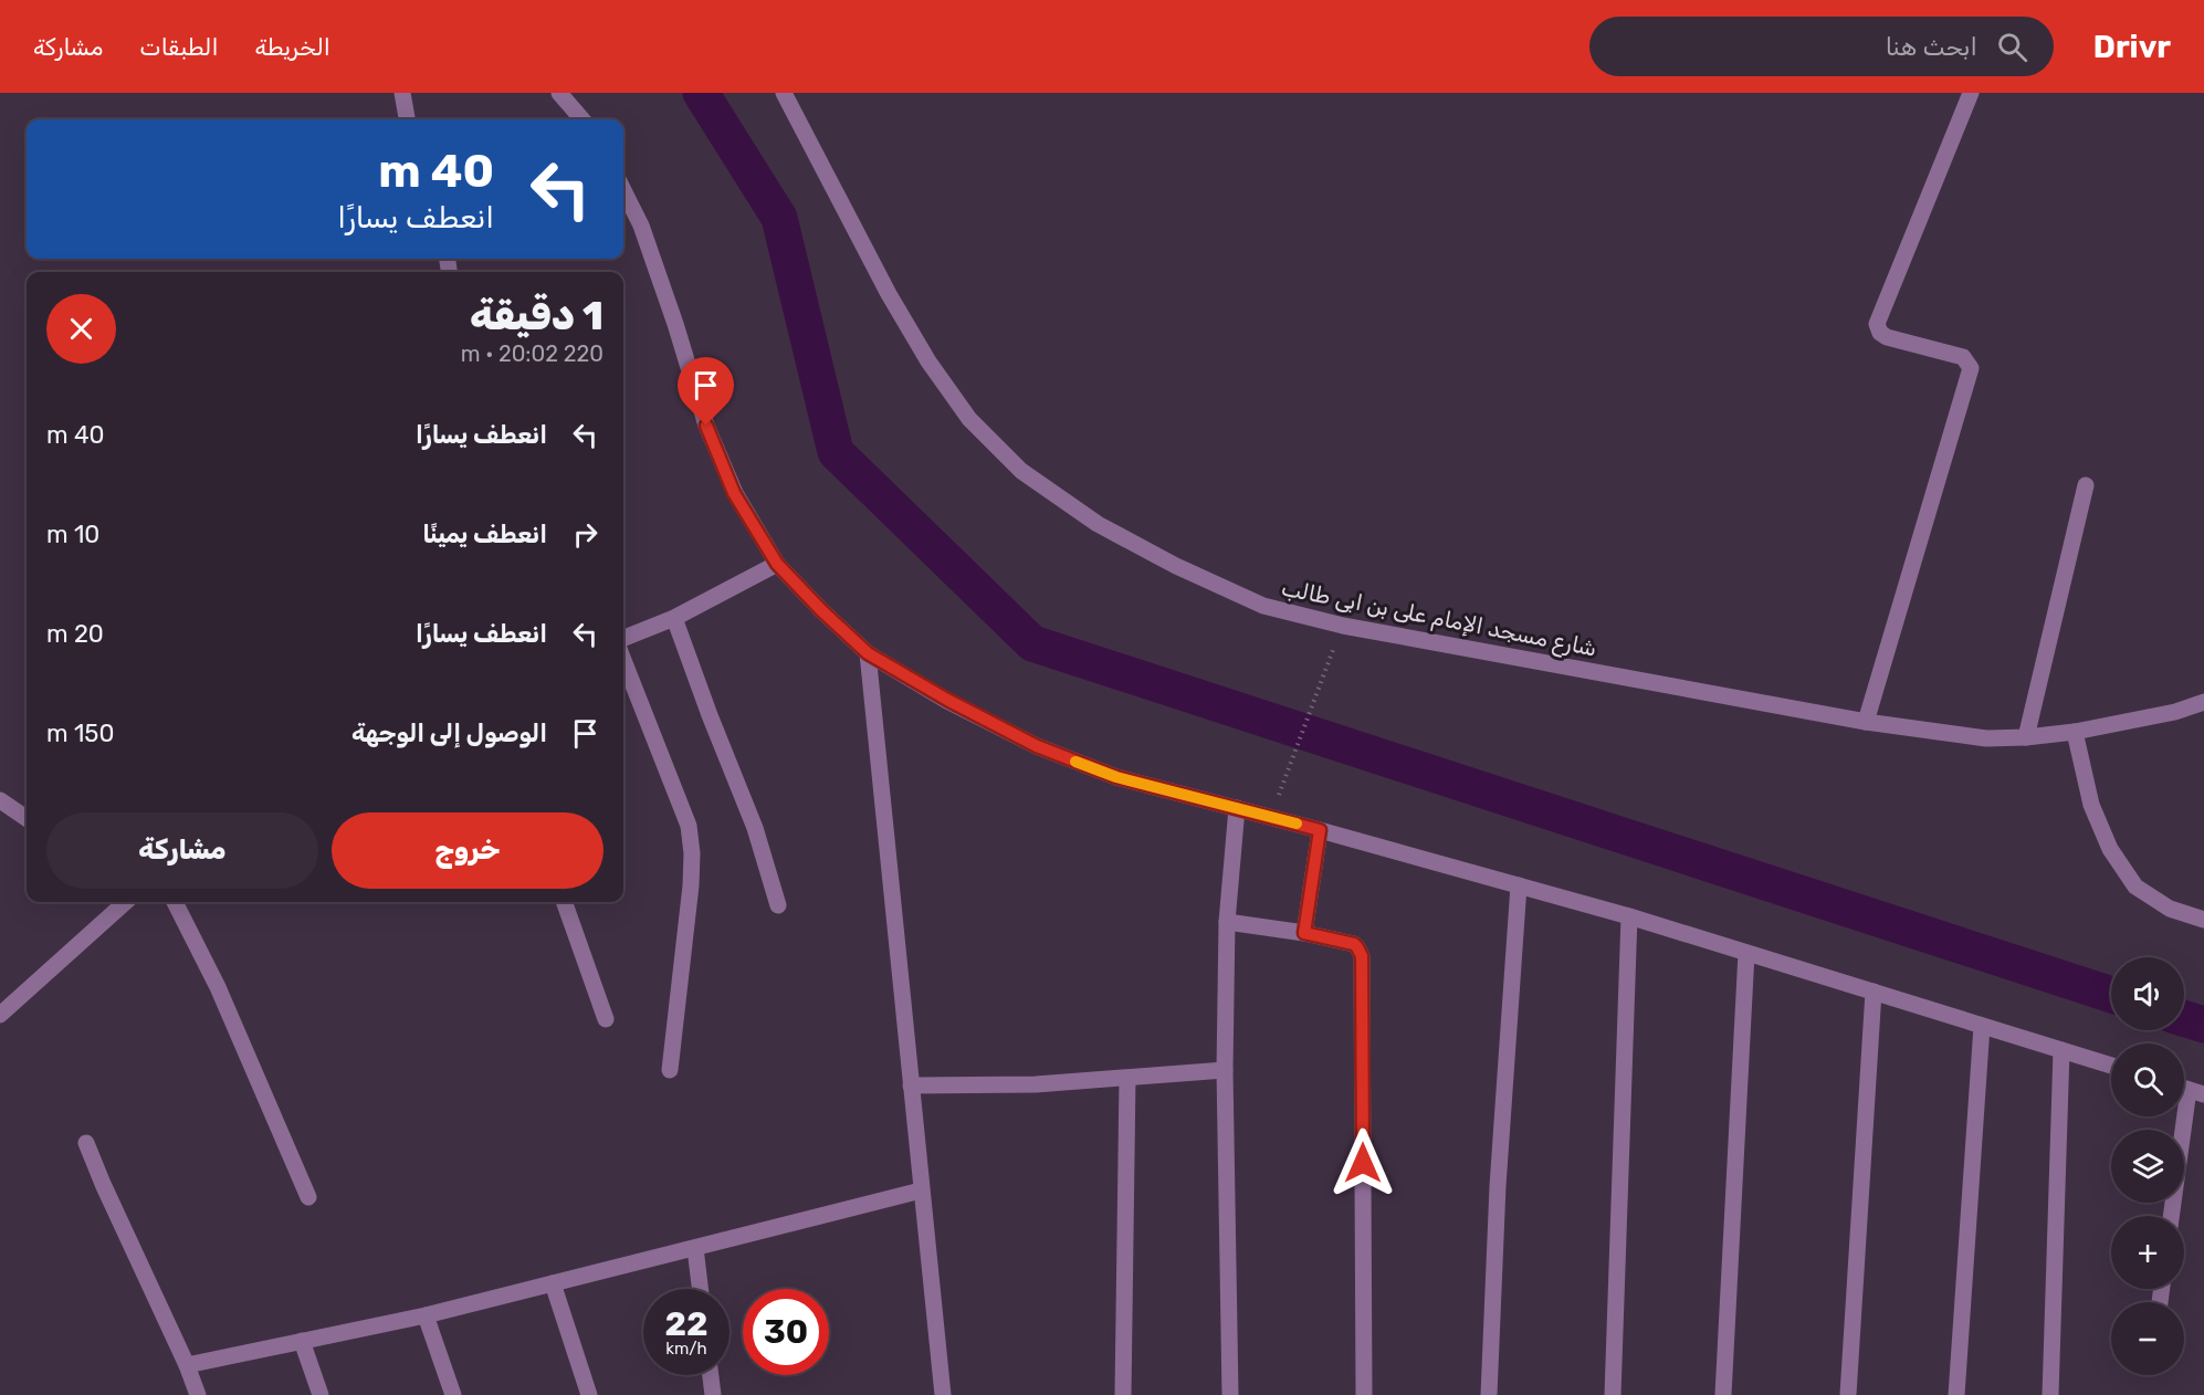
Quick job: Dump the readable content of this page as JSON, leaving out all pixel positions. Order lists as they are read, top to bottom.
{
  "streets": {
    "street": ["شارع مسجد الإمام على بن ابى طالب"]
  },
  "page": {
    "header": "Drivr",
    "search": "ابحث هنا",
    "nav": ["الخريطة", "الطبقات", "مشاركة"],
    "turn": ["40 m", "انعطف يسارًا"],
    "heading": ["1 دقيقة", "220 m · 20:02"],
    "list": [
      {
        "name": "انعطف يسارًا",
        "value": "40 m"
      },
      {
        "name": "انعطف يمينًا",
        "value": "10 m"
      },
      {
        "name": "انعطف يسارًا",
        "value": "20 m"
      },
      {
        "name": "الوصول إلى الوجهة",
        "value": "150 m"
      }
    ],
    "buttons": ["خروج", "مشاركة"],
    "map_buttons": ["+", "−"],
    "speed": "22 km/h",
    "limit": "30"
  }
}
